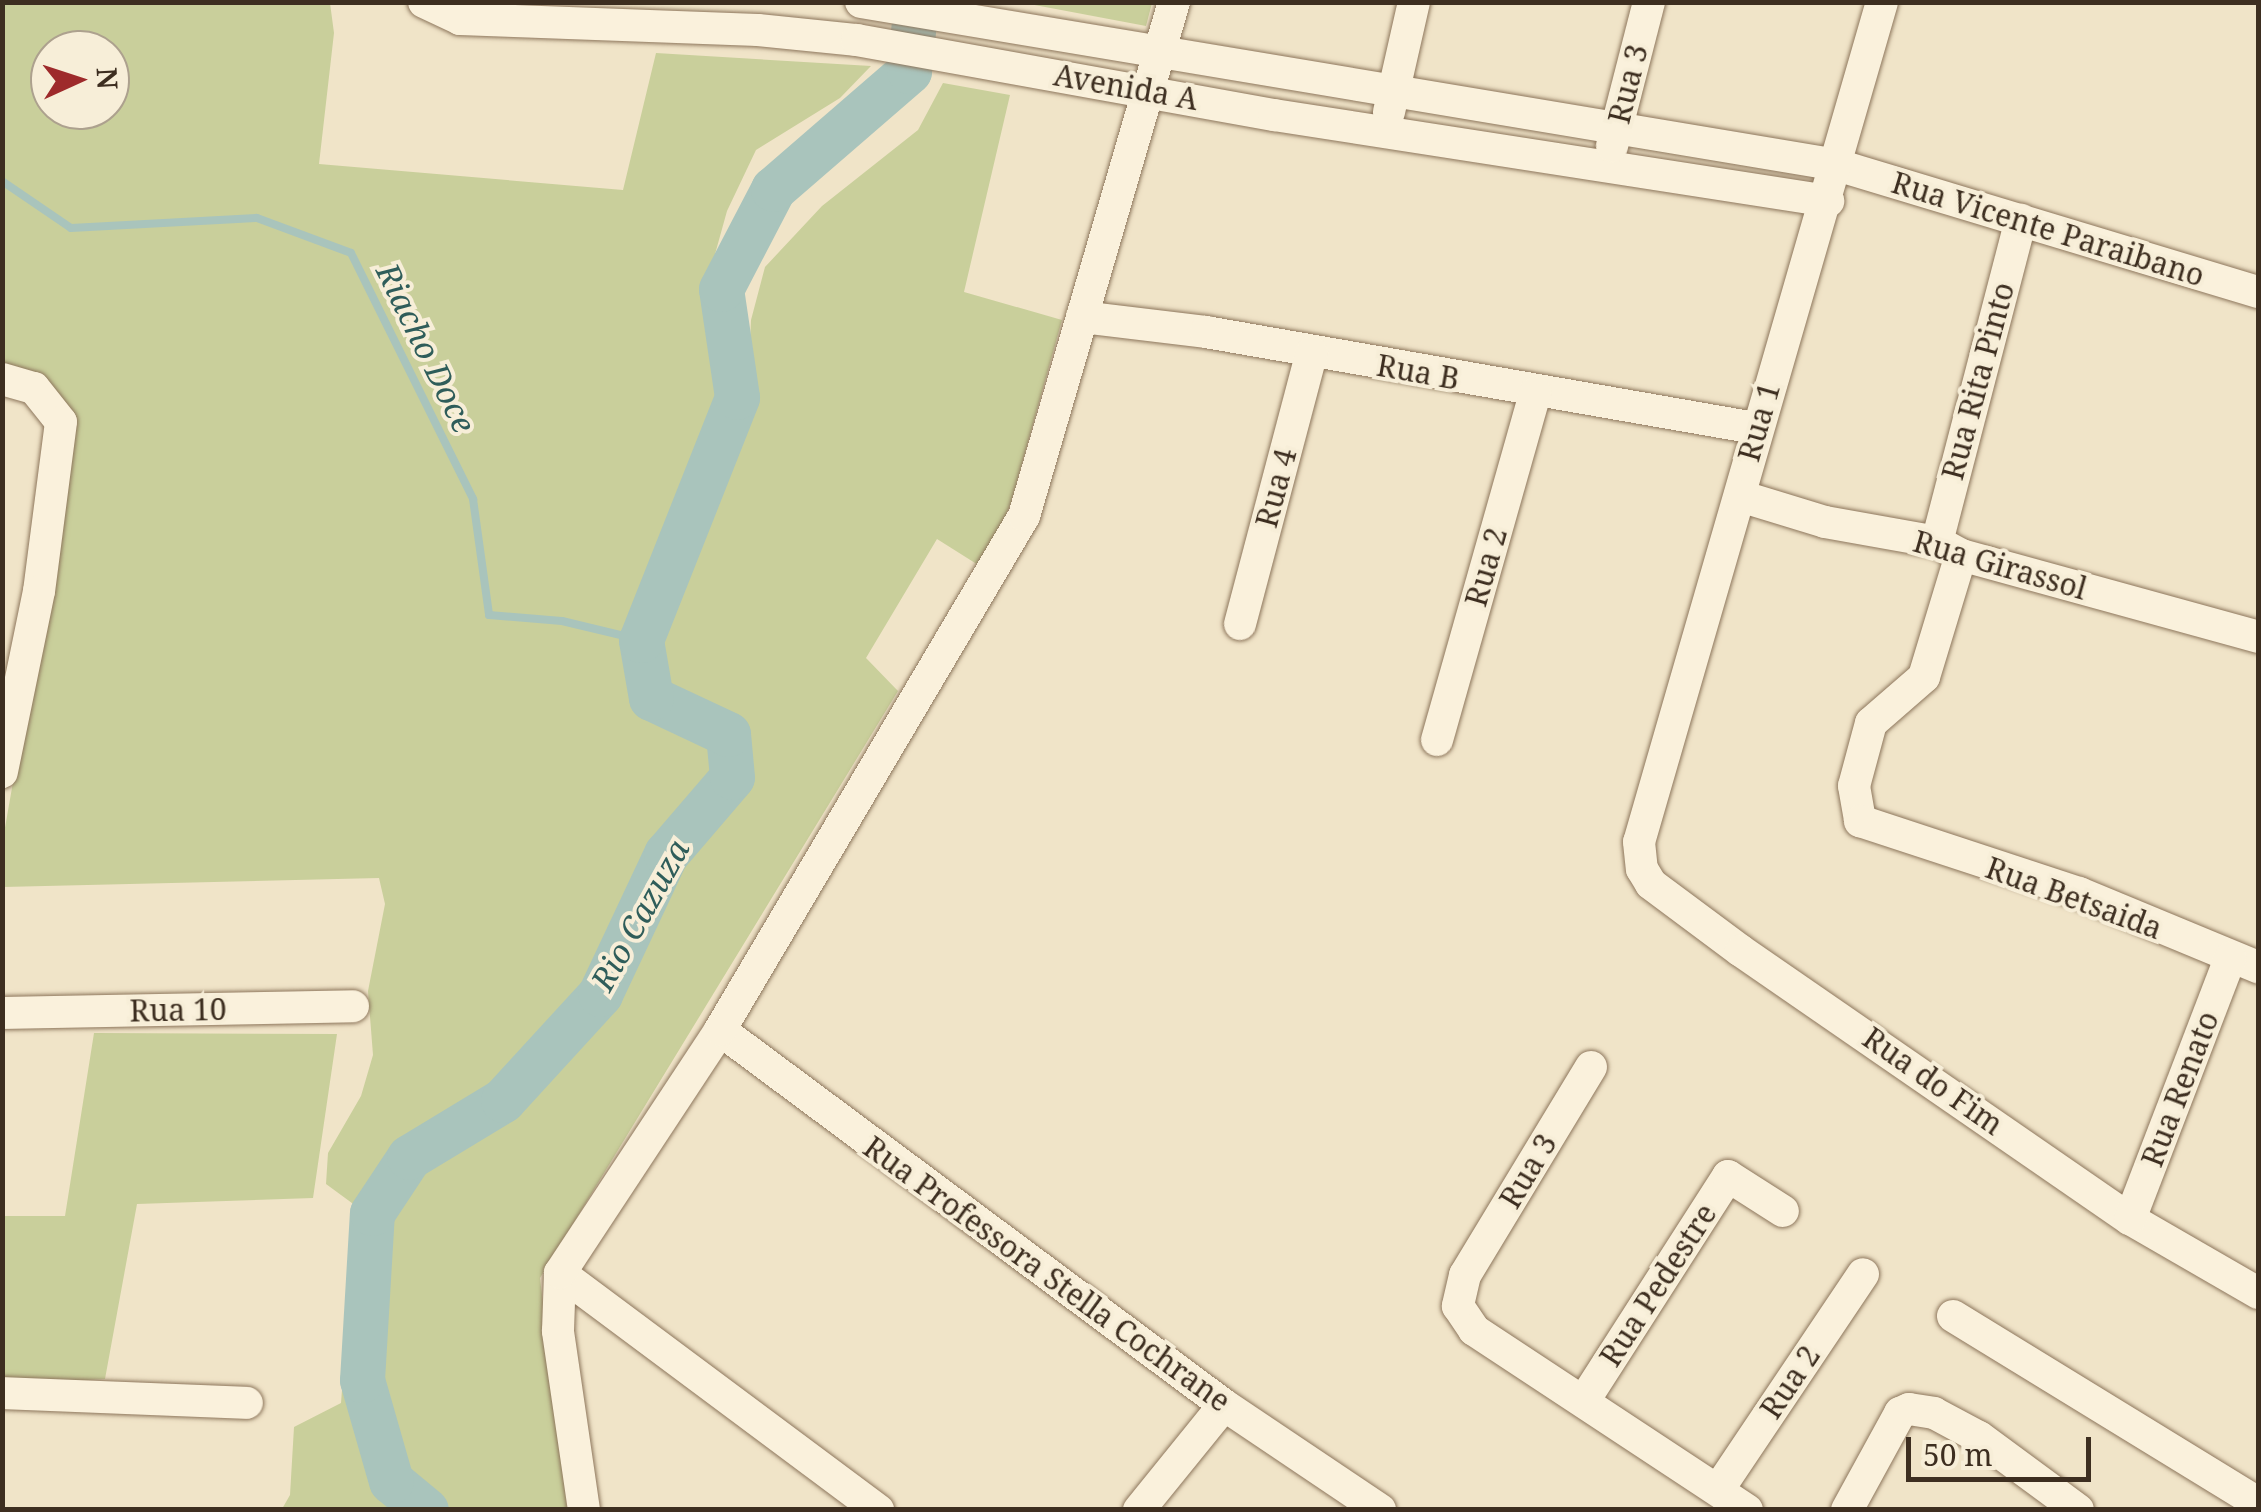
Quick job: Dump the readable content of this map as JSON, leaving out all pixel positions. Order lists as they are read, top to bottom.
{
  "streets": {
    "street": [
      "Rua 3",
      "Avenida A",
      "Rua Vicente Paraibano",
      "Rua B",
      "Rua Rita Pinto",
      "Rua 1",
      "Rua 4",
      "Rua Girassol",
      "Rua 2",
      "Rua Betsaida",
      "Rua 10",
      "Rua do Fim",
      "Rua Renato",
      "Rua Professora Stella Cochrane",
      "Rua Pedestre"
    ]
  },
  "crossings": [
    ["Rua 3", "Avenida A"],
    ["Rua 3", "Rua Pedestre"],
    ["Avenida A", "Rua Vicente Paraibano"],
    ["Avenida A", "Rua 1"],
    ["Rua Vicente Paraibano", "Rua Rita Pinto"],
    ["Rua Vicente Paraibano", "Rua 1"],
    ["Rua B", "Rua 1"],
    ["Rua B", "Rua 4"],
    ["Rua B", "Rua 2"],
    ["Rua Rita Pinto", "Rua Girassol"],
    ["Rua Rita Pinto", "Rua Betsaida"],
    ["Rua 1", "Rua Girassol"],
    ["Rua 1", "Rua do Fim"],
    ["Rua Betsaida", "Rua Renato"],
    ["Rua do Fim", "Rua Renato"]
  ],
  "water": ["Riacho Doce", "Rio Cazuza"],
  "scale_bar": "50 m",
  "north": "right"
}
